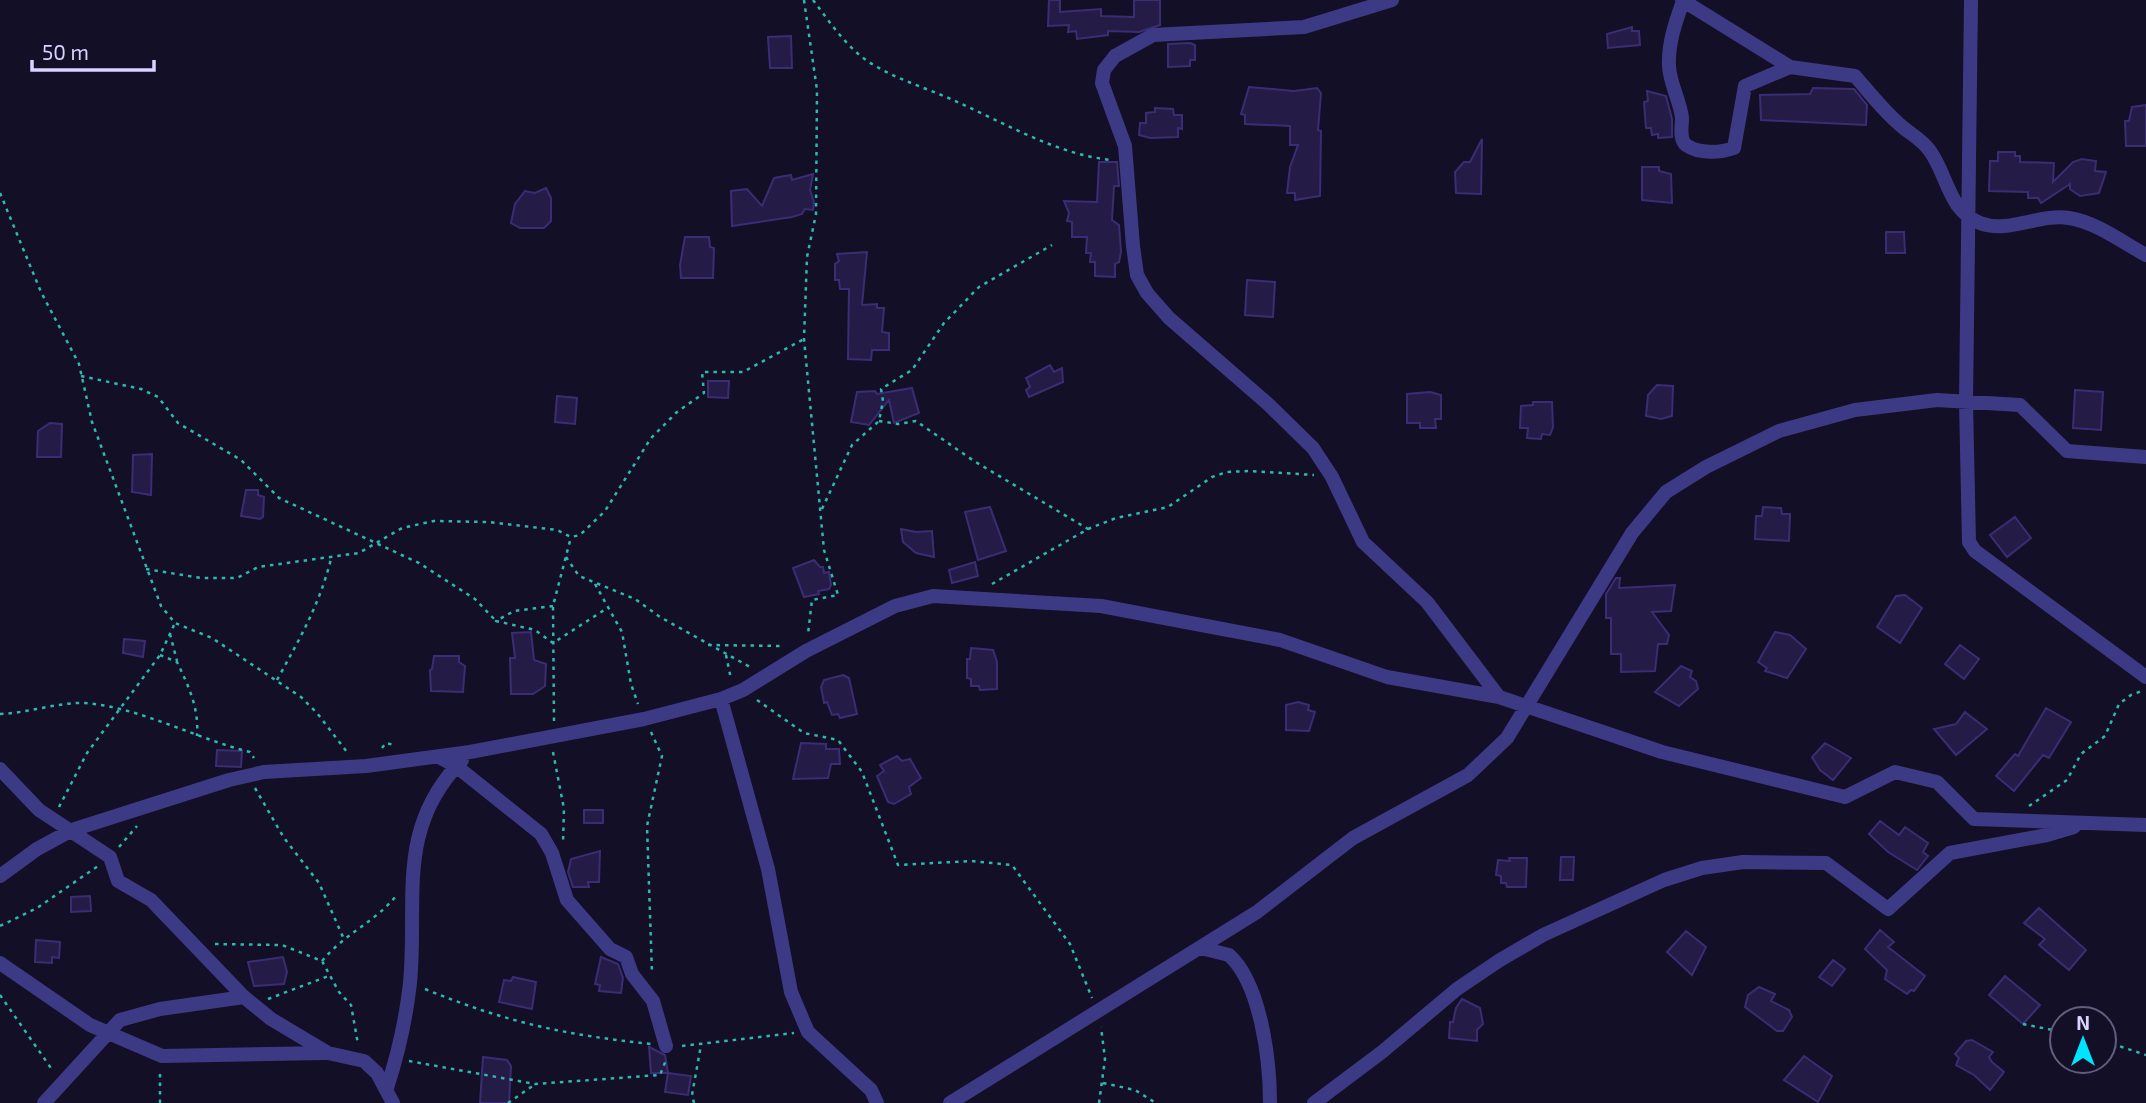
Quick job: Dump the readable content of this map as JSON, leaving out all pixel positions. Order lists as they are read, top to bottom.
{
  "scale_bar": "50 m",
  "north": "top"
}
